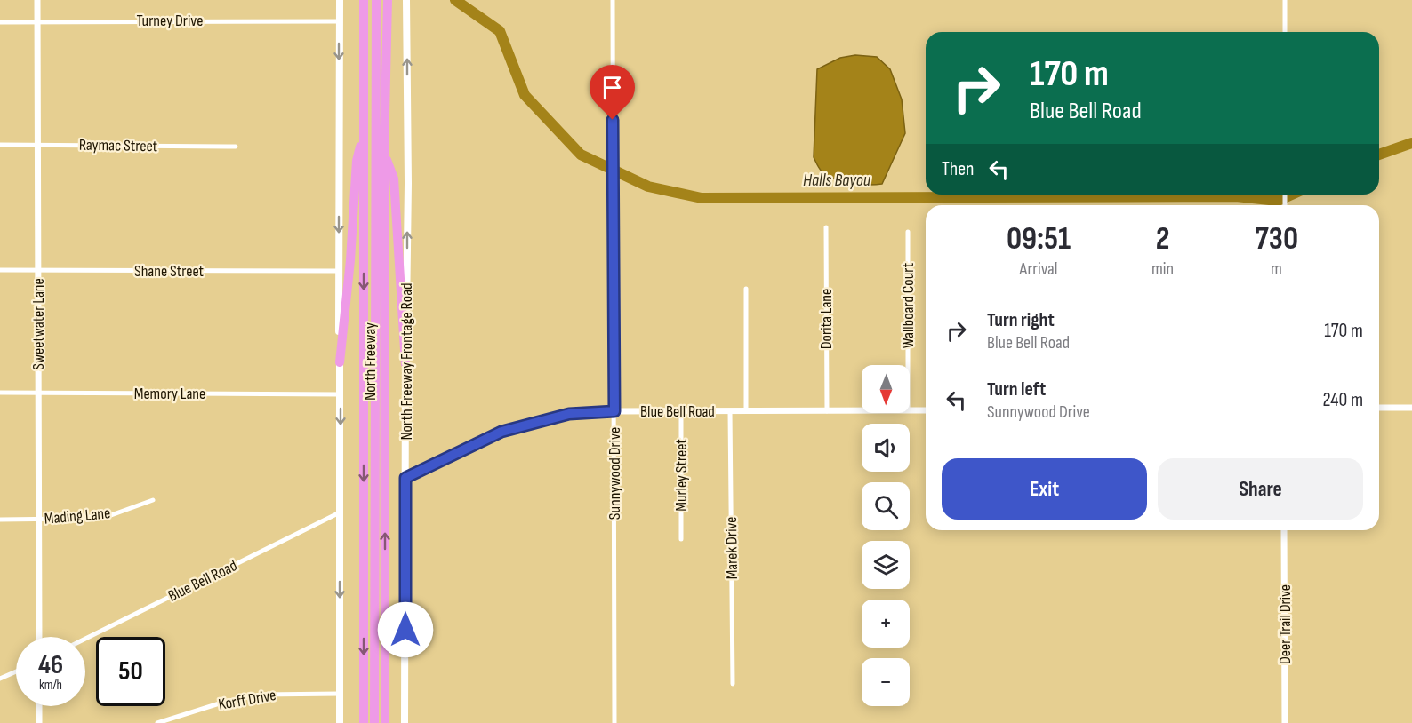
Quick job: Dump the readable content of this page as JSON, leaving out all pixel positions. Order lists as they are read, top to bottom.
{
  "streets": {
    "highway": ["North Freeway"],
    "main road": ["North Freeway Frontage Road"],
    "street": [
      "Turney Drive",
      "Raymac Street",
      "Shane Street",
      "Wallboard Court",
      "Dorita Lane",
      "Sweetwater Lane",
      "Memory Lane",
      "Blue Bell Road",
      "Sunnywood Drive",
      "Murley Street",
      "Mading Lane",
      "Marek Drive",
      "Deer Trail Drive",
      "Korff Drive"
    ]
  },
  "crossings": [
    ["Turney Drive", "Sweetwater Lane"],
    ["Raymac Street", "Sweetwater Lane"],
    ["Shane Street", "Sweetwater Lane"],
    ["Dorita Lane", "Blue Bell Road"],
    ["Sweetwater Lane", "Memory Lane"],
    ["Sweetwater Lane", "Mading Lane"],
    ["North Freeway Frontage Road", "Blue Bell Road"],
    ["Blue Bell Road", "Sunnywood Drive"],
    ["Blue Bell Road", "Murley Street"],
    ["Blue Bell Road", "Marek Drive"]
  ],
  "one_way": ["North Freeway Frontage Road"],
  "water": ["Halls Bayou"],
  "north": "bottom",
  "page": {
    "turn": ["170 m", "Blue Bell Road"],
    "then": "Then",
    "eta": [
      "09:51",
      "Arrival",
      "2",
      "min",
      "730",
      "m"
    ],
    "list": [
      {
        "name": "Turn right",
        "note": "Blue Bell Road",
        "value": "170 m"
      },
      {
        "name": "Turn left",
        "note": "Sunnywood Drive",
        "value": "240 m"
      }
    ],
    "map_buttons": ["+", "−"],
    "buttons": ["Exit", "Share"],
    "speed": "46 km/h",
    "limit": "50"
  }
}
